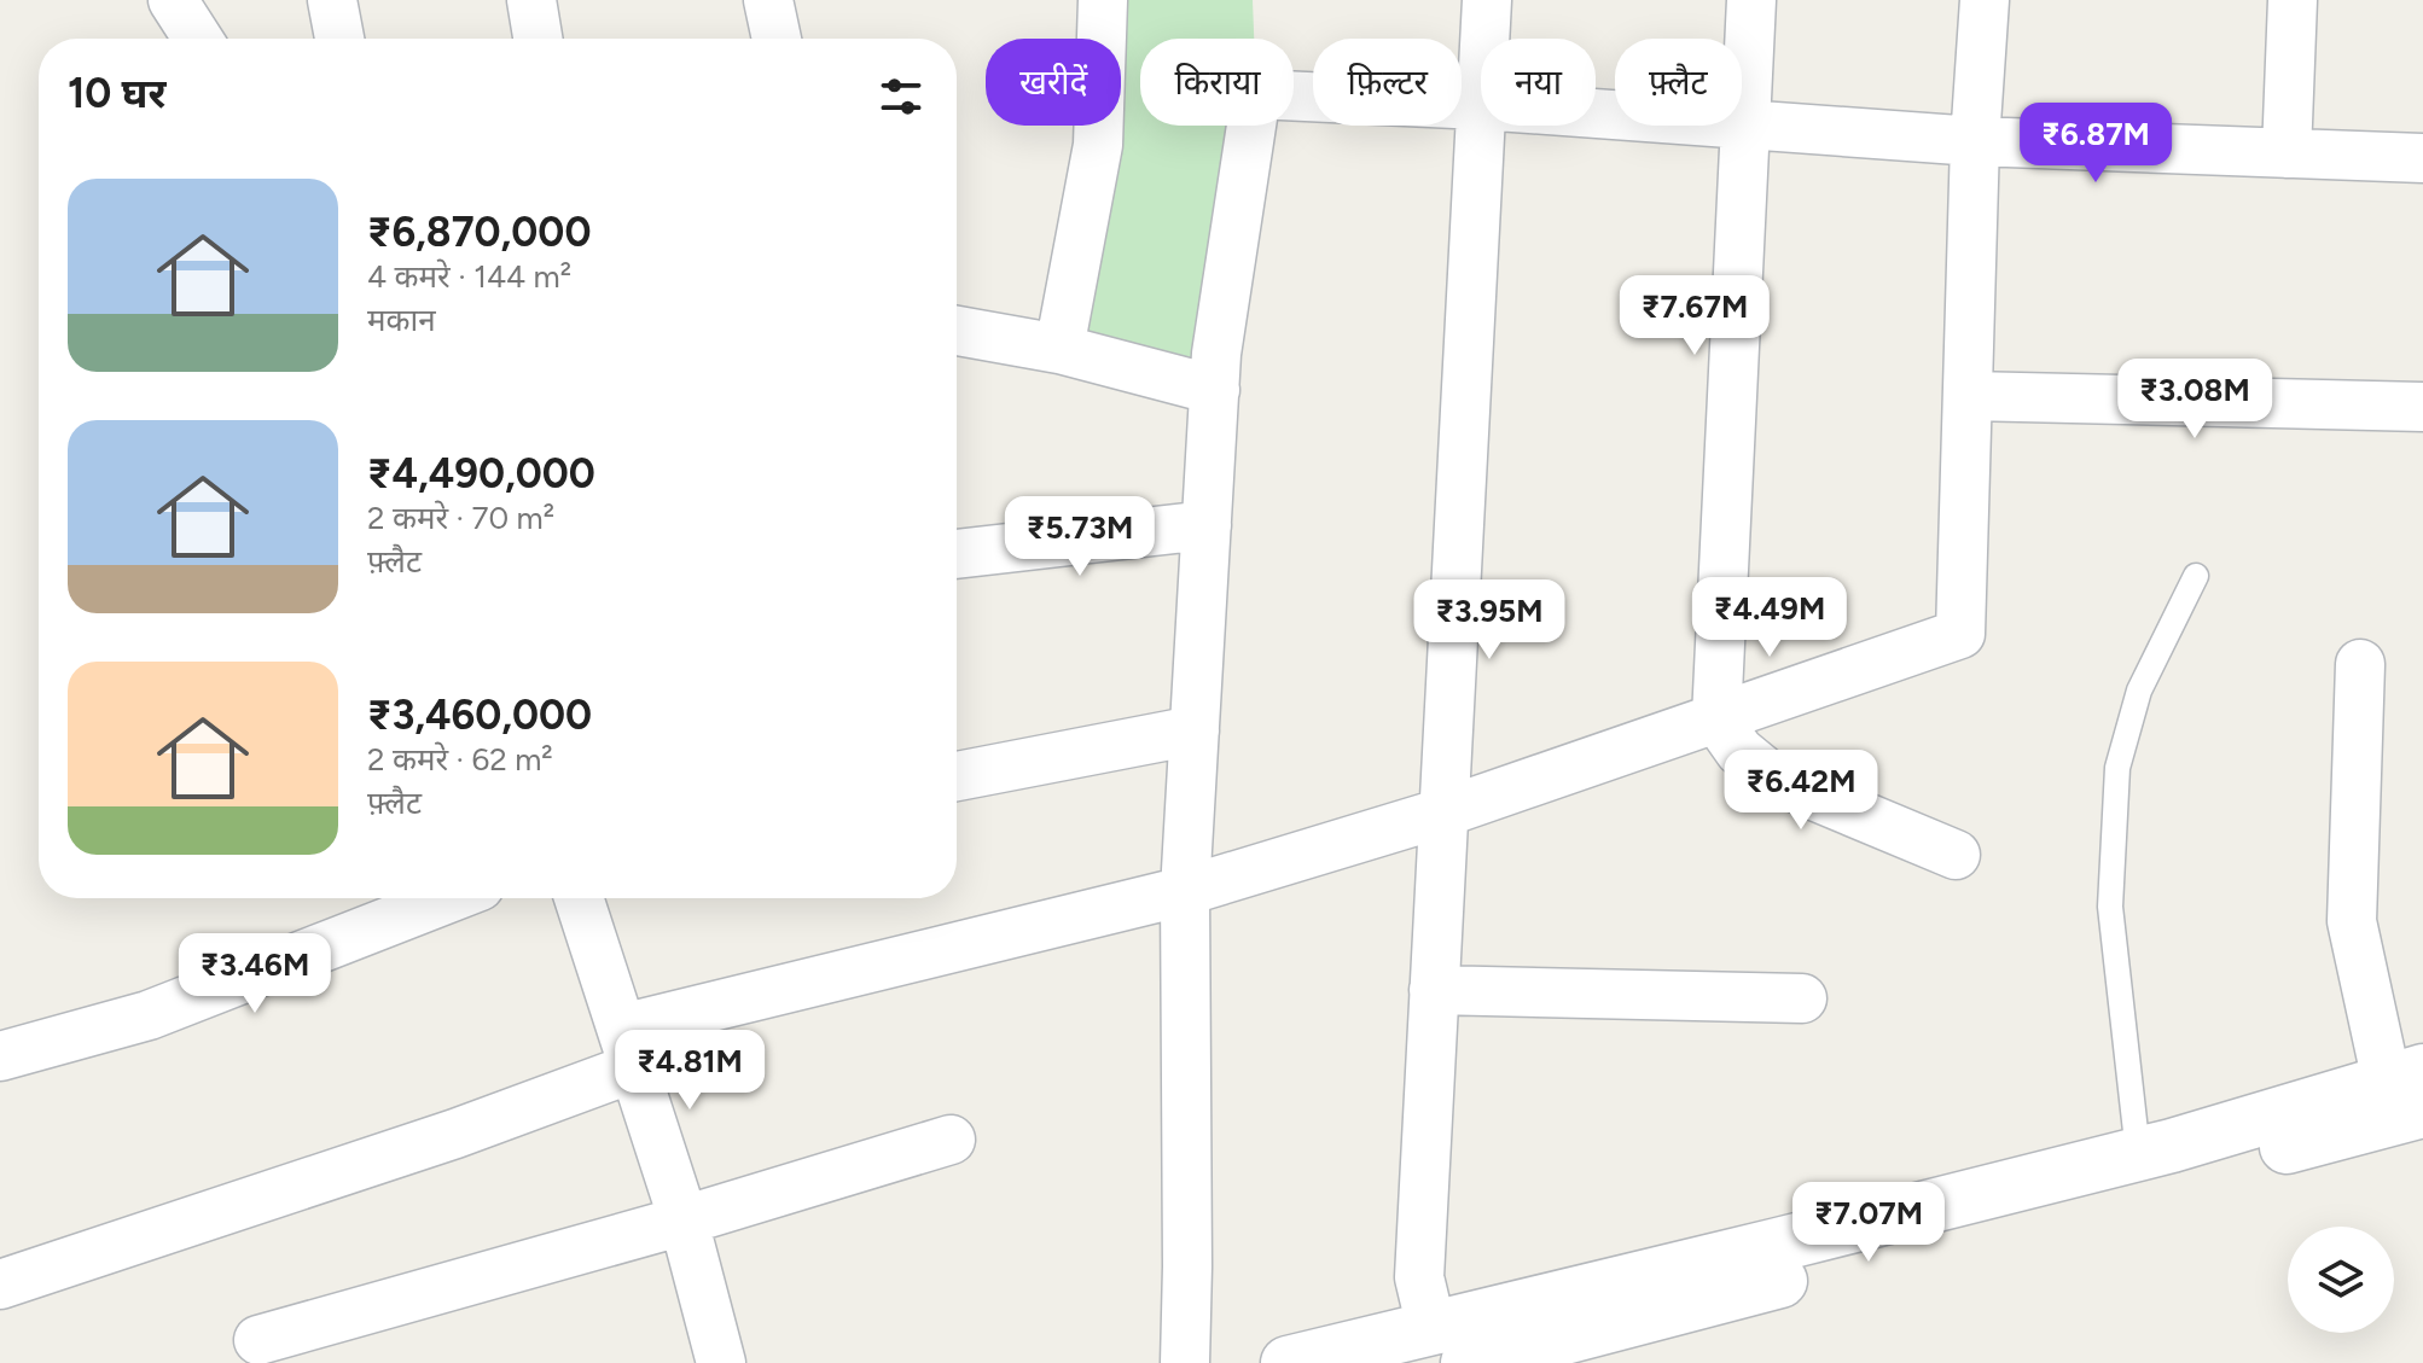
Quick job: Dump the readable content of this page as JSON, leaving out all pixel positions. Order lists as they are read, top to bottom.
{
  "page": {
    "chip": [
      "खरीदें",
      "किराया",
      "फ़िल्टर",
      "नया",
      "फ़्लैट"
    ],
    "heading": "10 घर",
    "price": [
      "₹6.87M",
      "₹7.67M",
      "₹3.08M",
      "₹5.73M",
      "₹4.49M",
      "₹3.95M",
      "₹6.42M",
      "₹3.46M",
      "₹4.81M",
      "₹7.07M"
    ],
    "list": [
      {
        "name": "₹6,870,000",
        "note": "4 कमरे · 144 m² · मकान"
      },
      {
        "name": "₹4,490,000",
        "note": "2 कमरे · 70 m² · फ़्लैट"
      },
      {
        "name": "₹3,460,000",
        "note": "2 कमरे · 62 m² · फ़्लैट"
      }
    ]
  }
}
